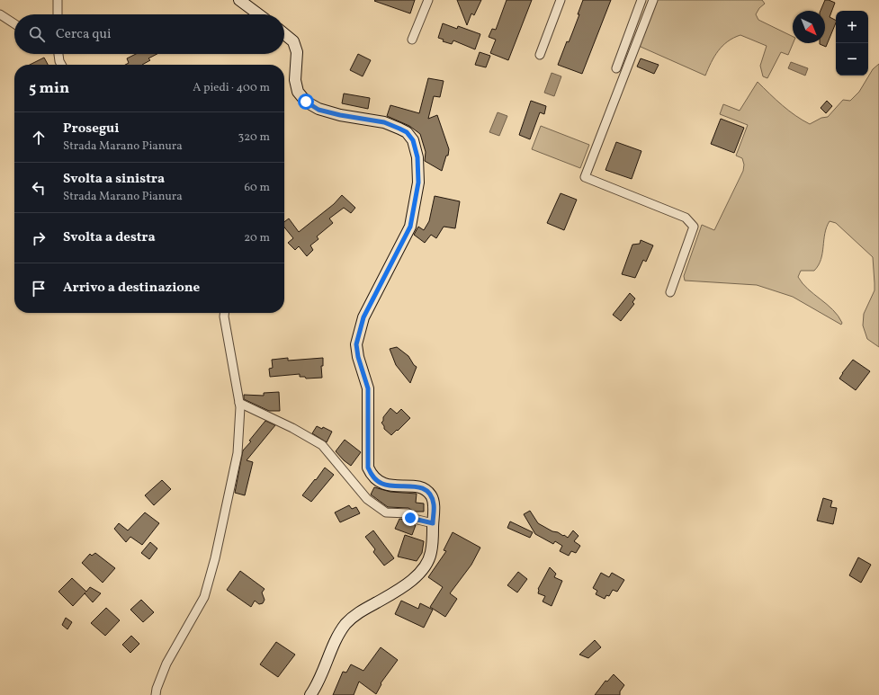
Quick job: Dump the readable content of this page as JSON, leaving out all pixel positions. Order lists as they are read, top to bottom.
{
  "north": "bottom right",
  "page": {
    "map_buttons": ["+", "−"],
    "search": "Cerca qui",
    "heading": ["5 min", "A piedi · 400 m"],
    "list": [
      ["Prosegui", "Strada Marano Pianura", "320 m"],
      ["Svolta a sinistra", "Strada Marano Pianura", "60 m"],
      ["Svolta a destra", "20 m"],
      "Arrivo a destinazione"
    ]
  }
}
